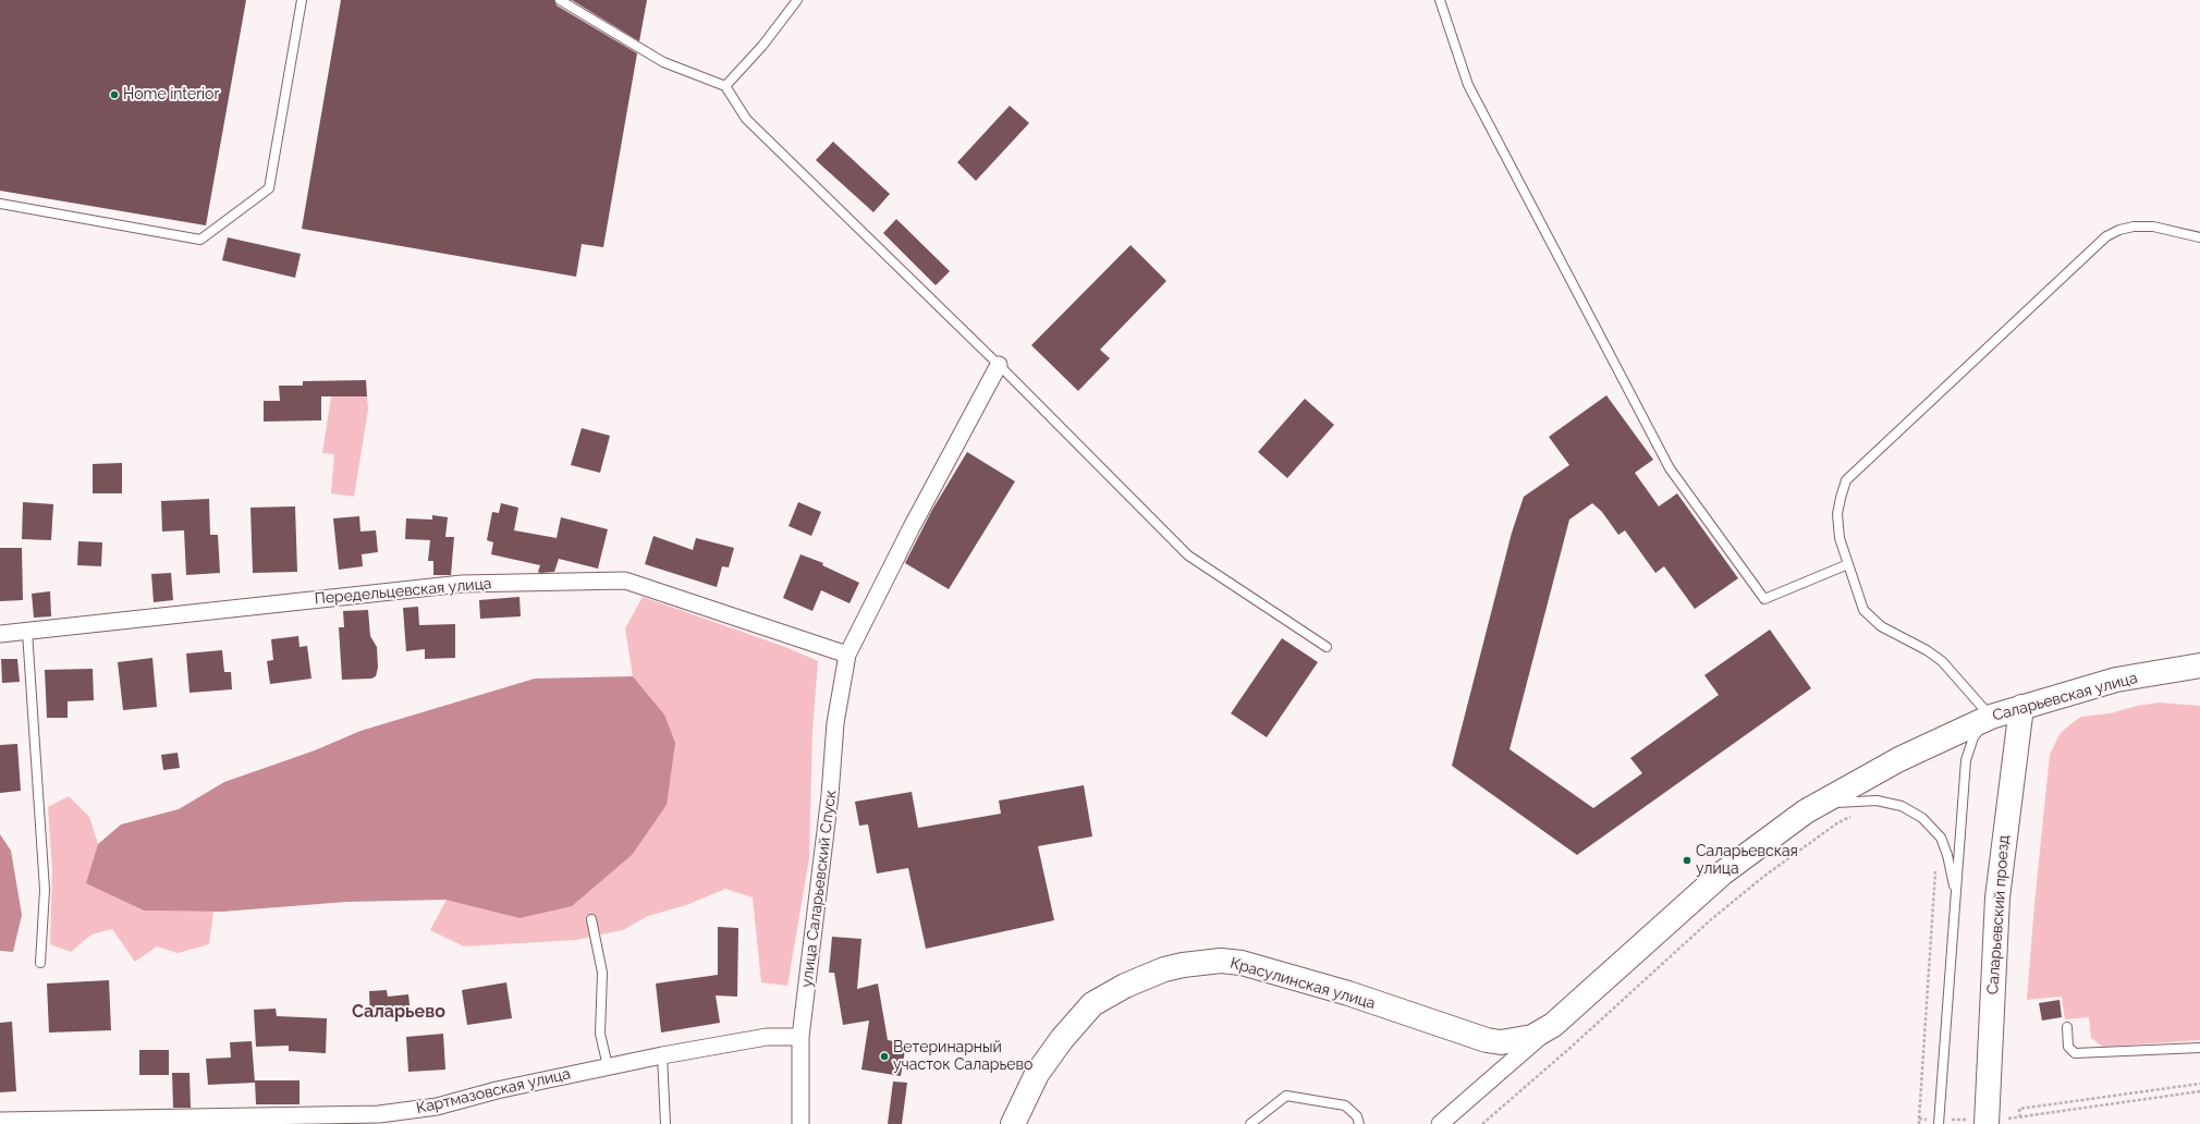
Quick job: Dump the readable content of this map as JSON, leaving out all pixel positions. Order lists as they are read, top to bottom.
{
  "streets": {
    "street": [
      "Передельцевская улица",
      "Саларьевская улица",
      "улица Саларьевский Спуск",
      "Саларьевский проезд",
      "Красулинская улица",
      "Картмазовская улица"
    ]
  },
  "crossings": [
    ["Передельцевская улица", "улица Саларьевский Спуск"],
    ["Саларьевская улица", "Саларьевский проезд"],
    ["Саларьевская улица", "Красулинская улица"],
    ["улица Саларьевский Спуск", "Картмазовская улица"]
  ],
  "districts": ["Саларьево"],
  "places": ["Home interior", "Саларьевская улица", "Ветеринарный участок Саларьево"]
}
